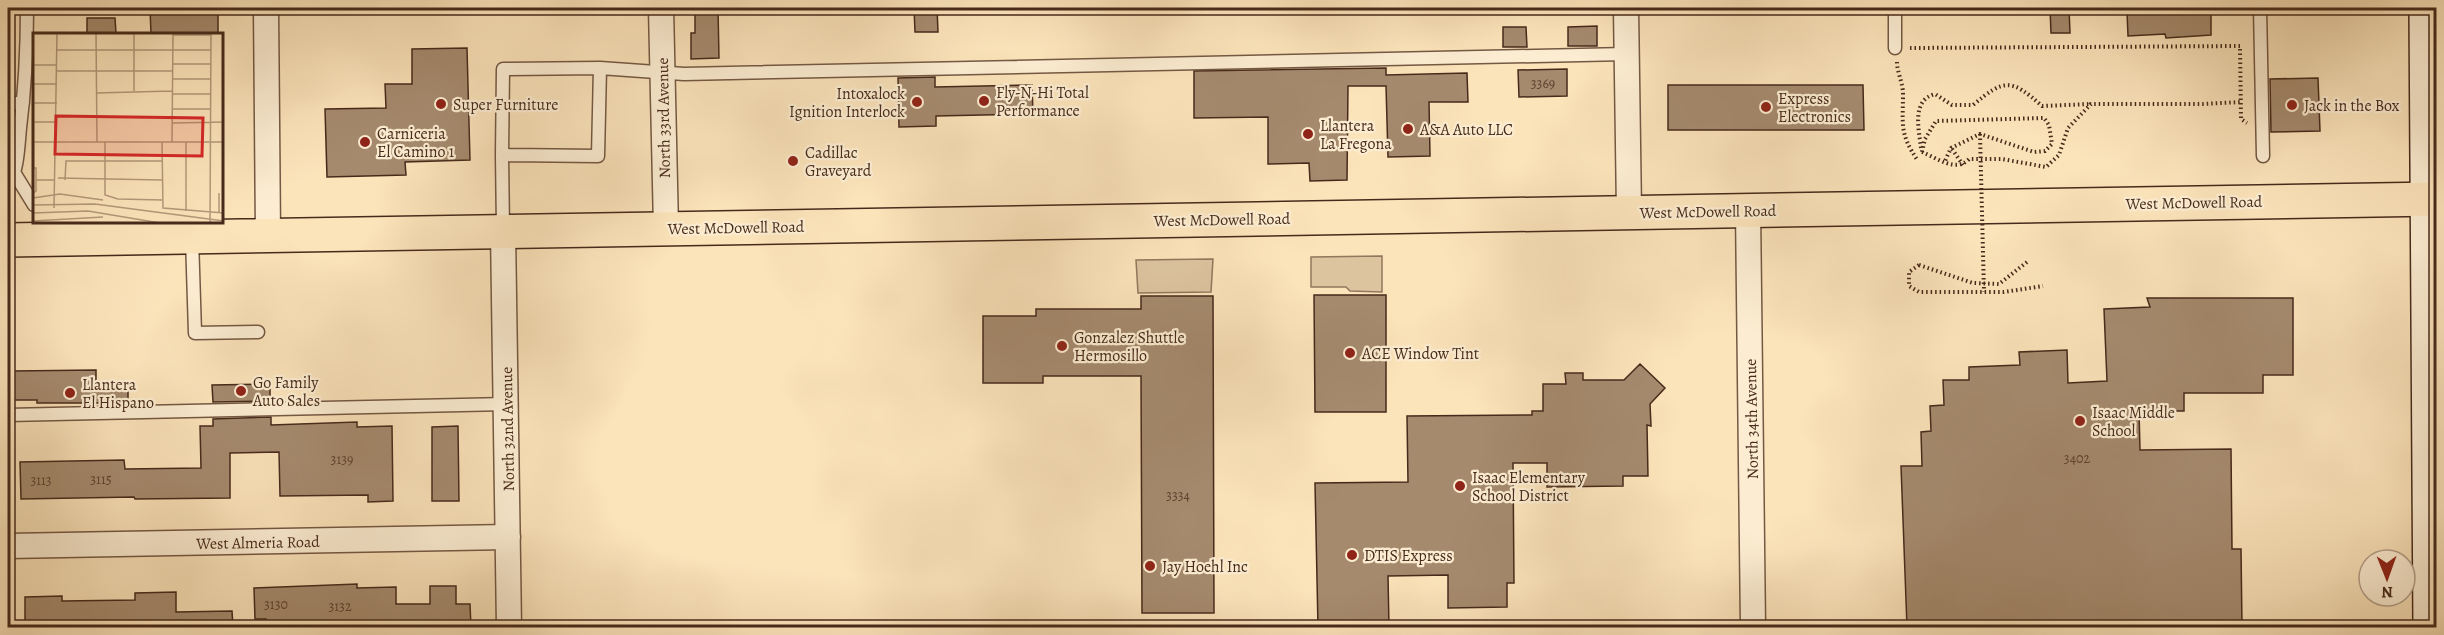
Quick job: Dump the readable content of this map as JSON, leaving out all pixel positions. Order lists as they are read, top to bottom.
{
  "streets": {
    "main road": ["West McDowell Road"],
    "street": [
      "North 33rd Avenue",
      "North 34th Avenue",
      "North 32nd Avenue",
      "West Almeria Road"
    ]
  },
  "crossings": [
    ["North 33rd Avenue", "West McDowell Road"],
    ["West McDowell Road", "North 34th Avenue"],
    ["West McDowell Road", "North 32nd Avenue"],
    ["North 32nd Avenue", "West Almeria Road"]
  ],
  "places": [
    "Fly-N-Hi Total Performance",
    "Intoxalock Ignition Interlock",
    "Super Furniture",
    "Jack in the Box",
    "Express Electronics",
    "A&A Auto LLC",
    "Llantera La Fregona",
    "Carniceria El Camino 1",
    "Cadillac Graveyard",
    "Gonzalez Shuttle Hermosillo",
    "ACE Window Tint",
    "Go Family Auto Sales",
    "Llantera El Hispano",
    "Isaac Middle School",
    "Isaac Elementary School District",
    "DTIS Express",
    "Jay Hoehl Inc"
  ],
  "house_numbers": [
    "3369",
    "3402",
    "3139",
    "3115",
    "3113",
    "3334",
    "3130",
    "3132"
  ],
  "north": "bottom"
}
